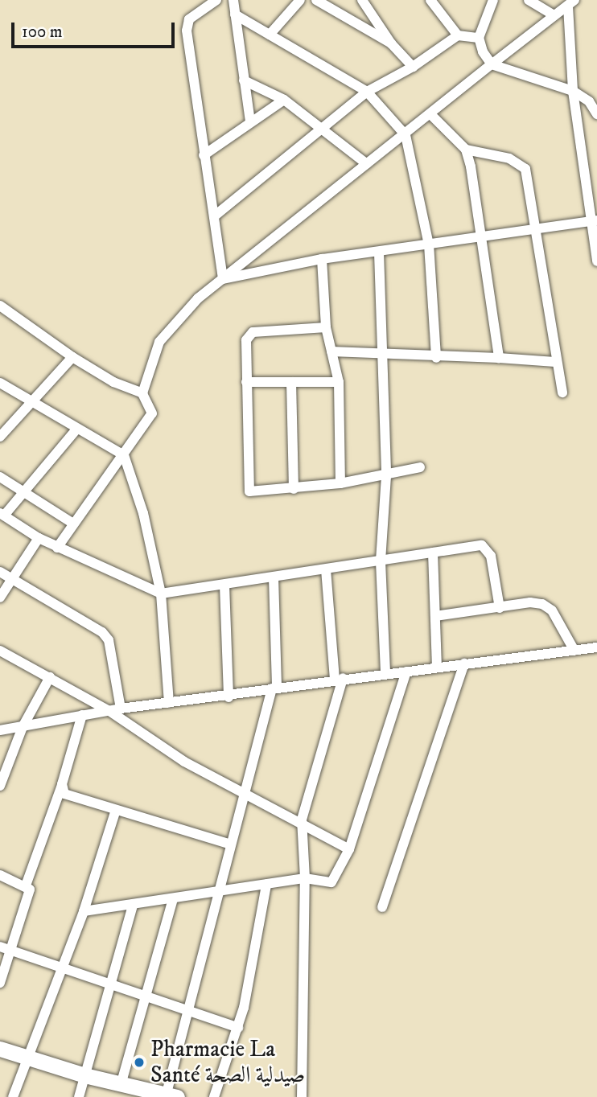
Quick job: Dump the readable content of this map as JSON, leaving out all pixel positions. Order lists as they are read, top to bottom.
{
  "places": ["Pharmacie La Santé صيدلية الصحة"],
  "scale_bar": "100 m"
}
